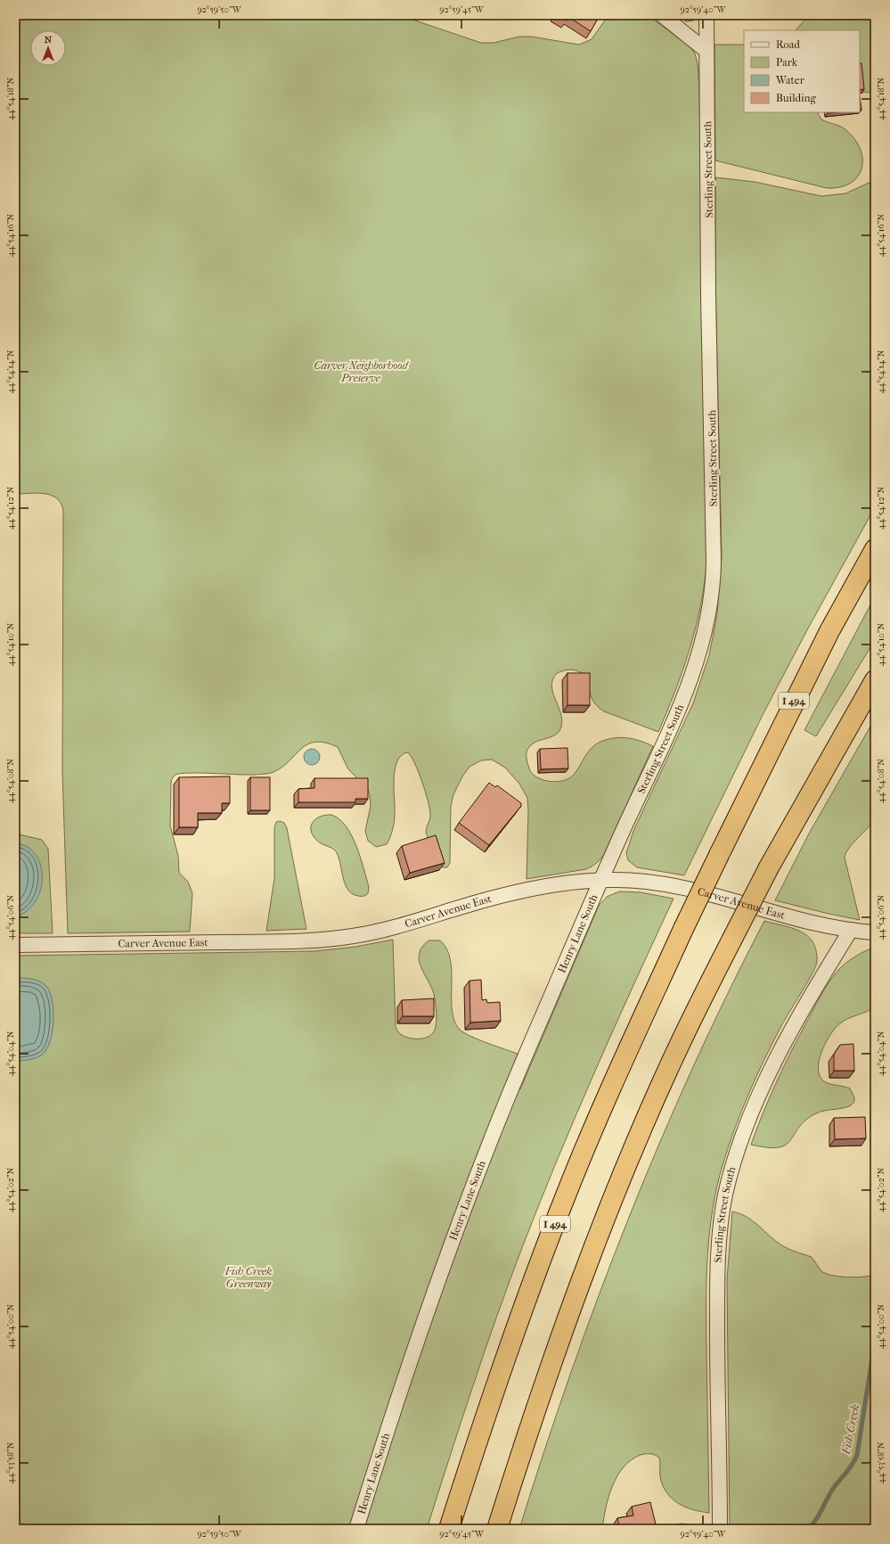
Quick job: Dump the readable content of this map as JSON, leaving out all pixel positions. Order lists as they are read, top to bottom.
{
  "streets": {
    "highway": ["I 494"],
    "street": ["Sterling Street South", "Carver Avenue East", "Henry Lane South"]
  },
  "crossings": [
    ["Sterling Street South", "Carver Avenue East"],
    ["Sterling Street South", "Henry Lane South"],
    ["Carver Avenue East", "Henry Lane South"]
  ],
  "water": ["Fish Creek"],
  "parks": ["Carver Neighborhood Preserve", "Fish Creek Greenway"],
  "legend": [
    "Road",
    "Park",
    "Water",
    "Building"
  ],
  "north": "top",
  "coordinates": [
    "92°59'50\"W",
    "92°59'45\"W",
    "92°59'40\"W",
    "44°54'18\"N",
    "44°54'16\"N",
    "44°54'14\"N",
    "44°54'12\"N",
    "44°54'10\"N",
    "44°54'08\"N",
    "44°54'06\"N",
    "44°54'04\"N",
    "44°54'02\"N",
    "44°54'00\"N",
    "44°53'58\"N"
  ]
}
